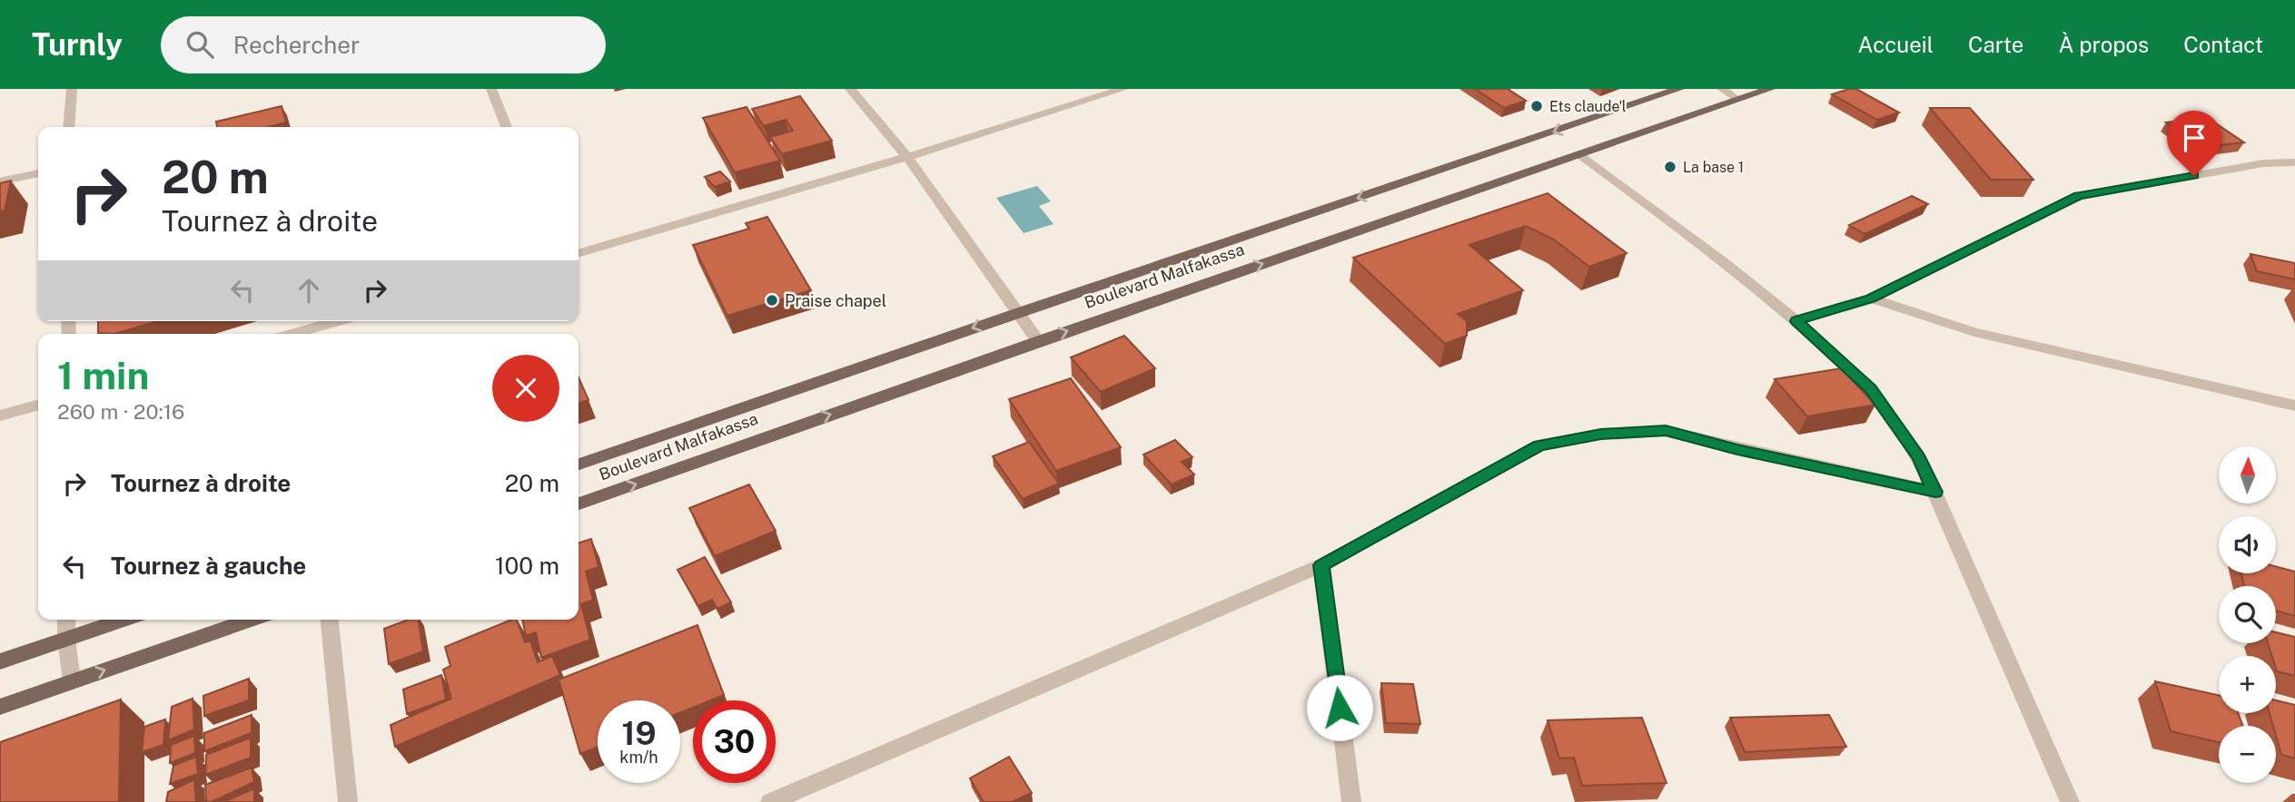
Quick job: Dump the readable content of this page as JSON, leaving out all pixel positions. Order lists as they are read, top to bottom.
{
  "streets": {
    "main road": ["Boulevard Malfakassa"]
  },
  "places": ["Ets claude'l", "La base 1", "Praise chapel"],
  "north": "top",
  "page": {
    "header": "Turnly",
    "search": "Rechercher",
    "nav": [
      "Accueil",
      "Carte",
      "À propos",
      "Contact"
    ],
    "turn": ["20 m", "Tournez à droite"],
    "heading": ["1 min", "260 m · 20:16"],
    "list": [
      {
        "name": "Tournez à droite",
        "value": "20 m"
      },
      {
        "name": "Tournez à gauche",
        "value": "100 m"
      }
    ],
    "map_buttons": ["+", "−"],
    "speed": "19 km/h",
    "limit": "30"
  }
}
